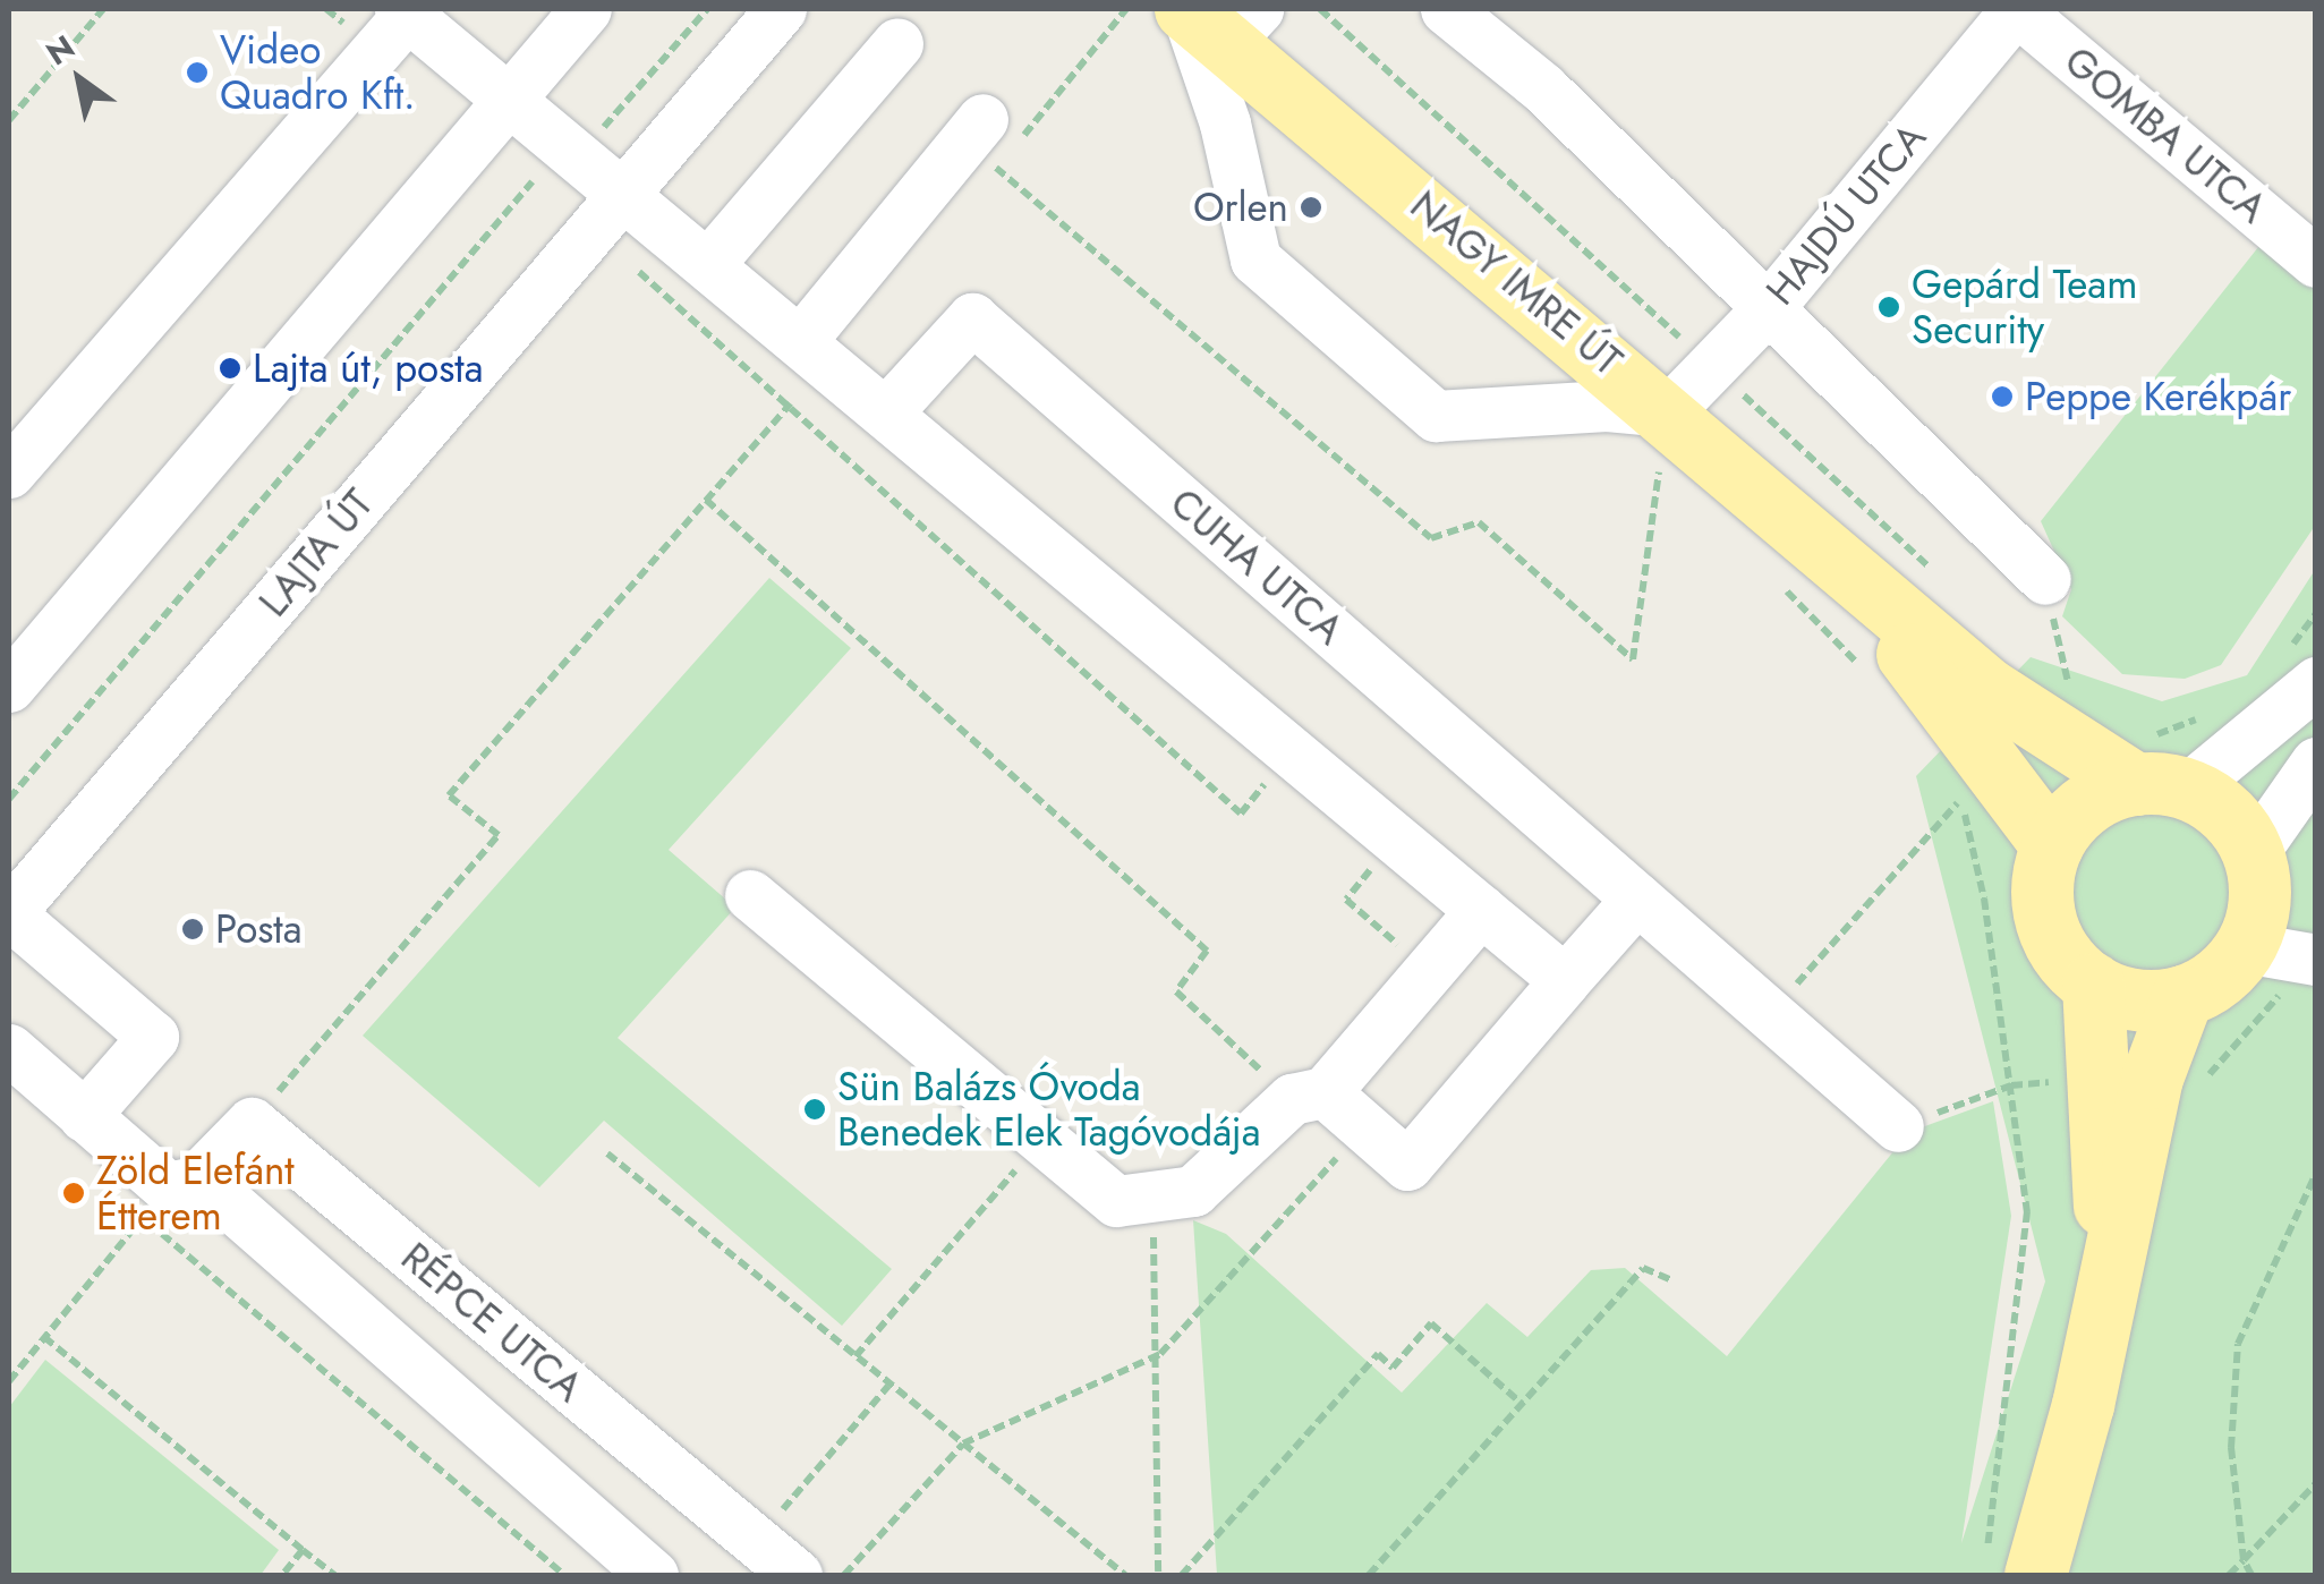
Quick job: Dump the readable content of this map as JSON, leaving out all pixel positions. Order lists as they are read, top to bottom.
{
  "streets": {
    "main road": ["NAGY IMRE ÚT"],
    "street": [
      "GOMBA UTCA",
      "HAJDÚ UTCA",
      "LAJTA ÚT",
      "CUHA UTCA",
      "RÉPCE UTCA"
    ]
  },
  "crossings": [
    ["GOMBA UTCA", "HAJDÚ UTCA"],
    ["HAJDÚ UTCA", "NAGY IMRE ÚT"]
  ],
  "places": [
    "Video Quadro Kft.",
    "Orlen",
    "Gepárd Team Security",
    "Lajta út, posta",
    "Peppe Kerékpár",
    "Posta",
    "Sün Balázs Óvoda Benedek Elek Tagóvodája",
    "Zöld Elefánt Étterem"
  ],
  "north": "top left"
}
